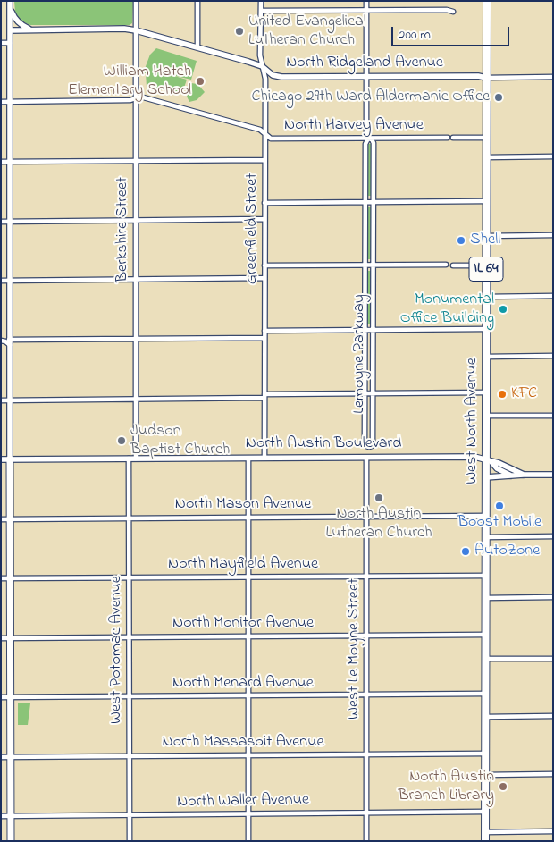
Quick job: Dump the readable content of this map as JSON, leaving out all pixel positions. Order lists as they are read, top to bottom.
{
  "streets": {
    "main road": ["IL 64", "West North Avenue"],
    "street": [
      "North Ridgeland Avenue",
      "North Harvey Avenue",
      "Greenfield Street",
      "Berkshire Street",
      "Lemoyne Parkway",
      "North Austin Boulevard",
      "North Mason Avenue",
      "North Mayfield Avenue",
      "North Monitor Avenue",
      "West Le Moyne Street",
      "West Potomac Avenue",
      "North Menard Avenue",
      "North Massasoit Avenue",
      "North Waller Avenue"
    ]
  },
  "crossings": [
    ["North Ridgeland Avenue", "Greenfield Street"],
    ["North Ridgeland Avenue", "Berkshire Street"],
    ["North Ridgeland Avenue", "Lemoyne Parkway"],
    ["North Ridgeland Avenue", "West North Avenue"],
    ["North Harvey Avenue", "Greenfield Street"],
    ["North Harvey Avenue", "Berkshire Street"],
    ["North Harvey Avenue", "Lemoyne Parkway"],
    ["Greenfield Street", "North Austin Boulevard"],
    ["Berkshire Street", "North Austin Boulevard"],
    ["West North Avenue", "North Austin Boulevard"],
    ["West North Avenue", "North Mason Avenue"],
    ["West North Avenue", "North Mayfield Avenue"],
    ["West North Avenue", "North Monitor Avenue"],
    ["West North Avenue", "North Menard Avenue"],
    ["West North Avenue", "North Massasoit Avenue"],
    ["West North Avenue", "North Waller Avenue"],
    ["North Austin Boulevard", "West Le Moyne Street"],
    ["North Austin Boulevard", "West Potomac Avenue"],
    ["North Mason Avenue", "West Le Moyne Street"],
    ["North Mason Avenue", "West Potomac Avenue"],
    ["North Mayfield Avenue", "West Le Moyne Street"],
    ["North Mayfield Avenue", "West Potomac Avenue"],
    ["North Monitor Avenue", "West Le Moyne Street"],
    ["North Monitor Avenue", "West Potomac Avenue"],
    ["West Le Moyne Street", "North Menard Avenue"],
    ["West Le Moyne Street", "North Massasoit Avenue"],
    ["West Le Moyne Street", "North Waller Avenue"],
    ["West Potomac Avenue", "North Menard Avenue"],
    ["West Potomac Avenue", "North Massasoit Avenue"],
    ["West Potomac Avenue", "North Waller Avenue"]
  ],
  "places": [
    "United Evangelical Lutheran Church",
    "William Hatch Elementary School",
    "Chicago 29th Ward Aldermanic Office",
    "Shell",
    "Monumental Office Building",
    "KFC",
    "Judson Baptist Church",
    "North Austin Lutheran Church",
    "Boost Mobile",
    "AutoZone",
    "North Austin Branch Library"
  ],
  "scale_bar": "200 m"
}
